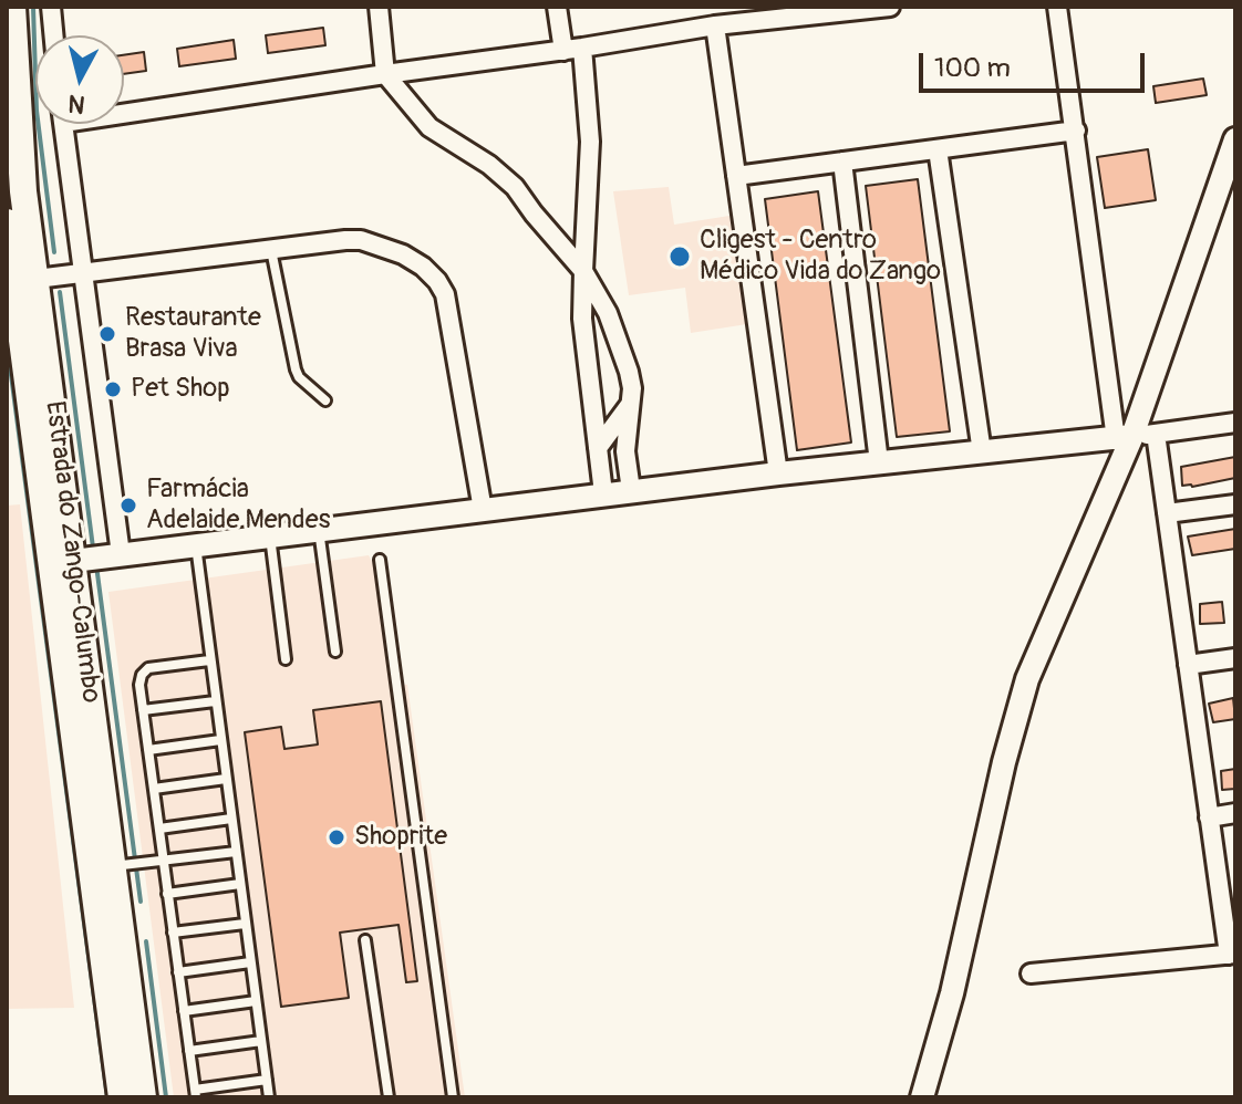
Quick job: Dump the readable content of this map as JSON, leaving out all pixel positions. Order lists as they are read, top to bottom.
{
  "streets": {
    "main road": ["Estrada do Zango-Calumbo"]
  },
  "places": [
    "Cligest - Centro Médico Vida do Zango",
    "Restaurante Brasa Viva",
    "Pet Shop",
    "Farmácia Adelaide Mendes",
    "Shoprite"
  ],
  "scale_bar": "100 m",
  "north": "bottom"
}
